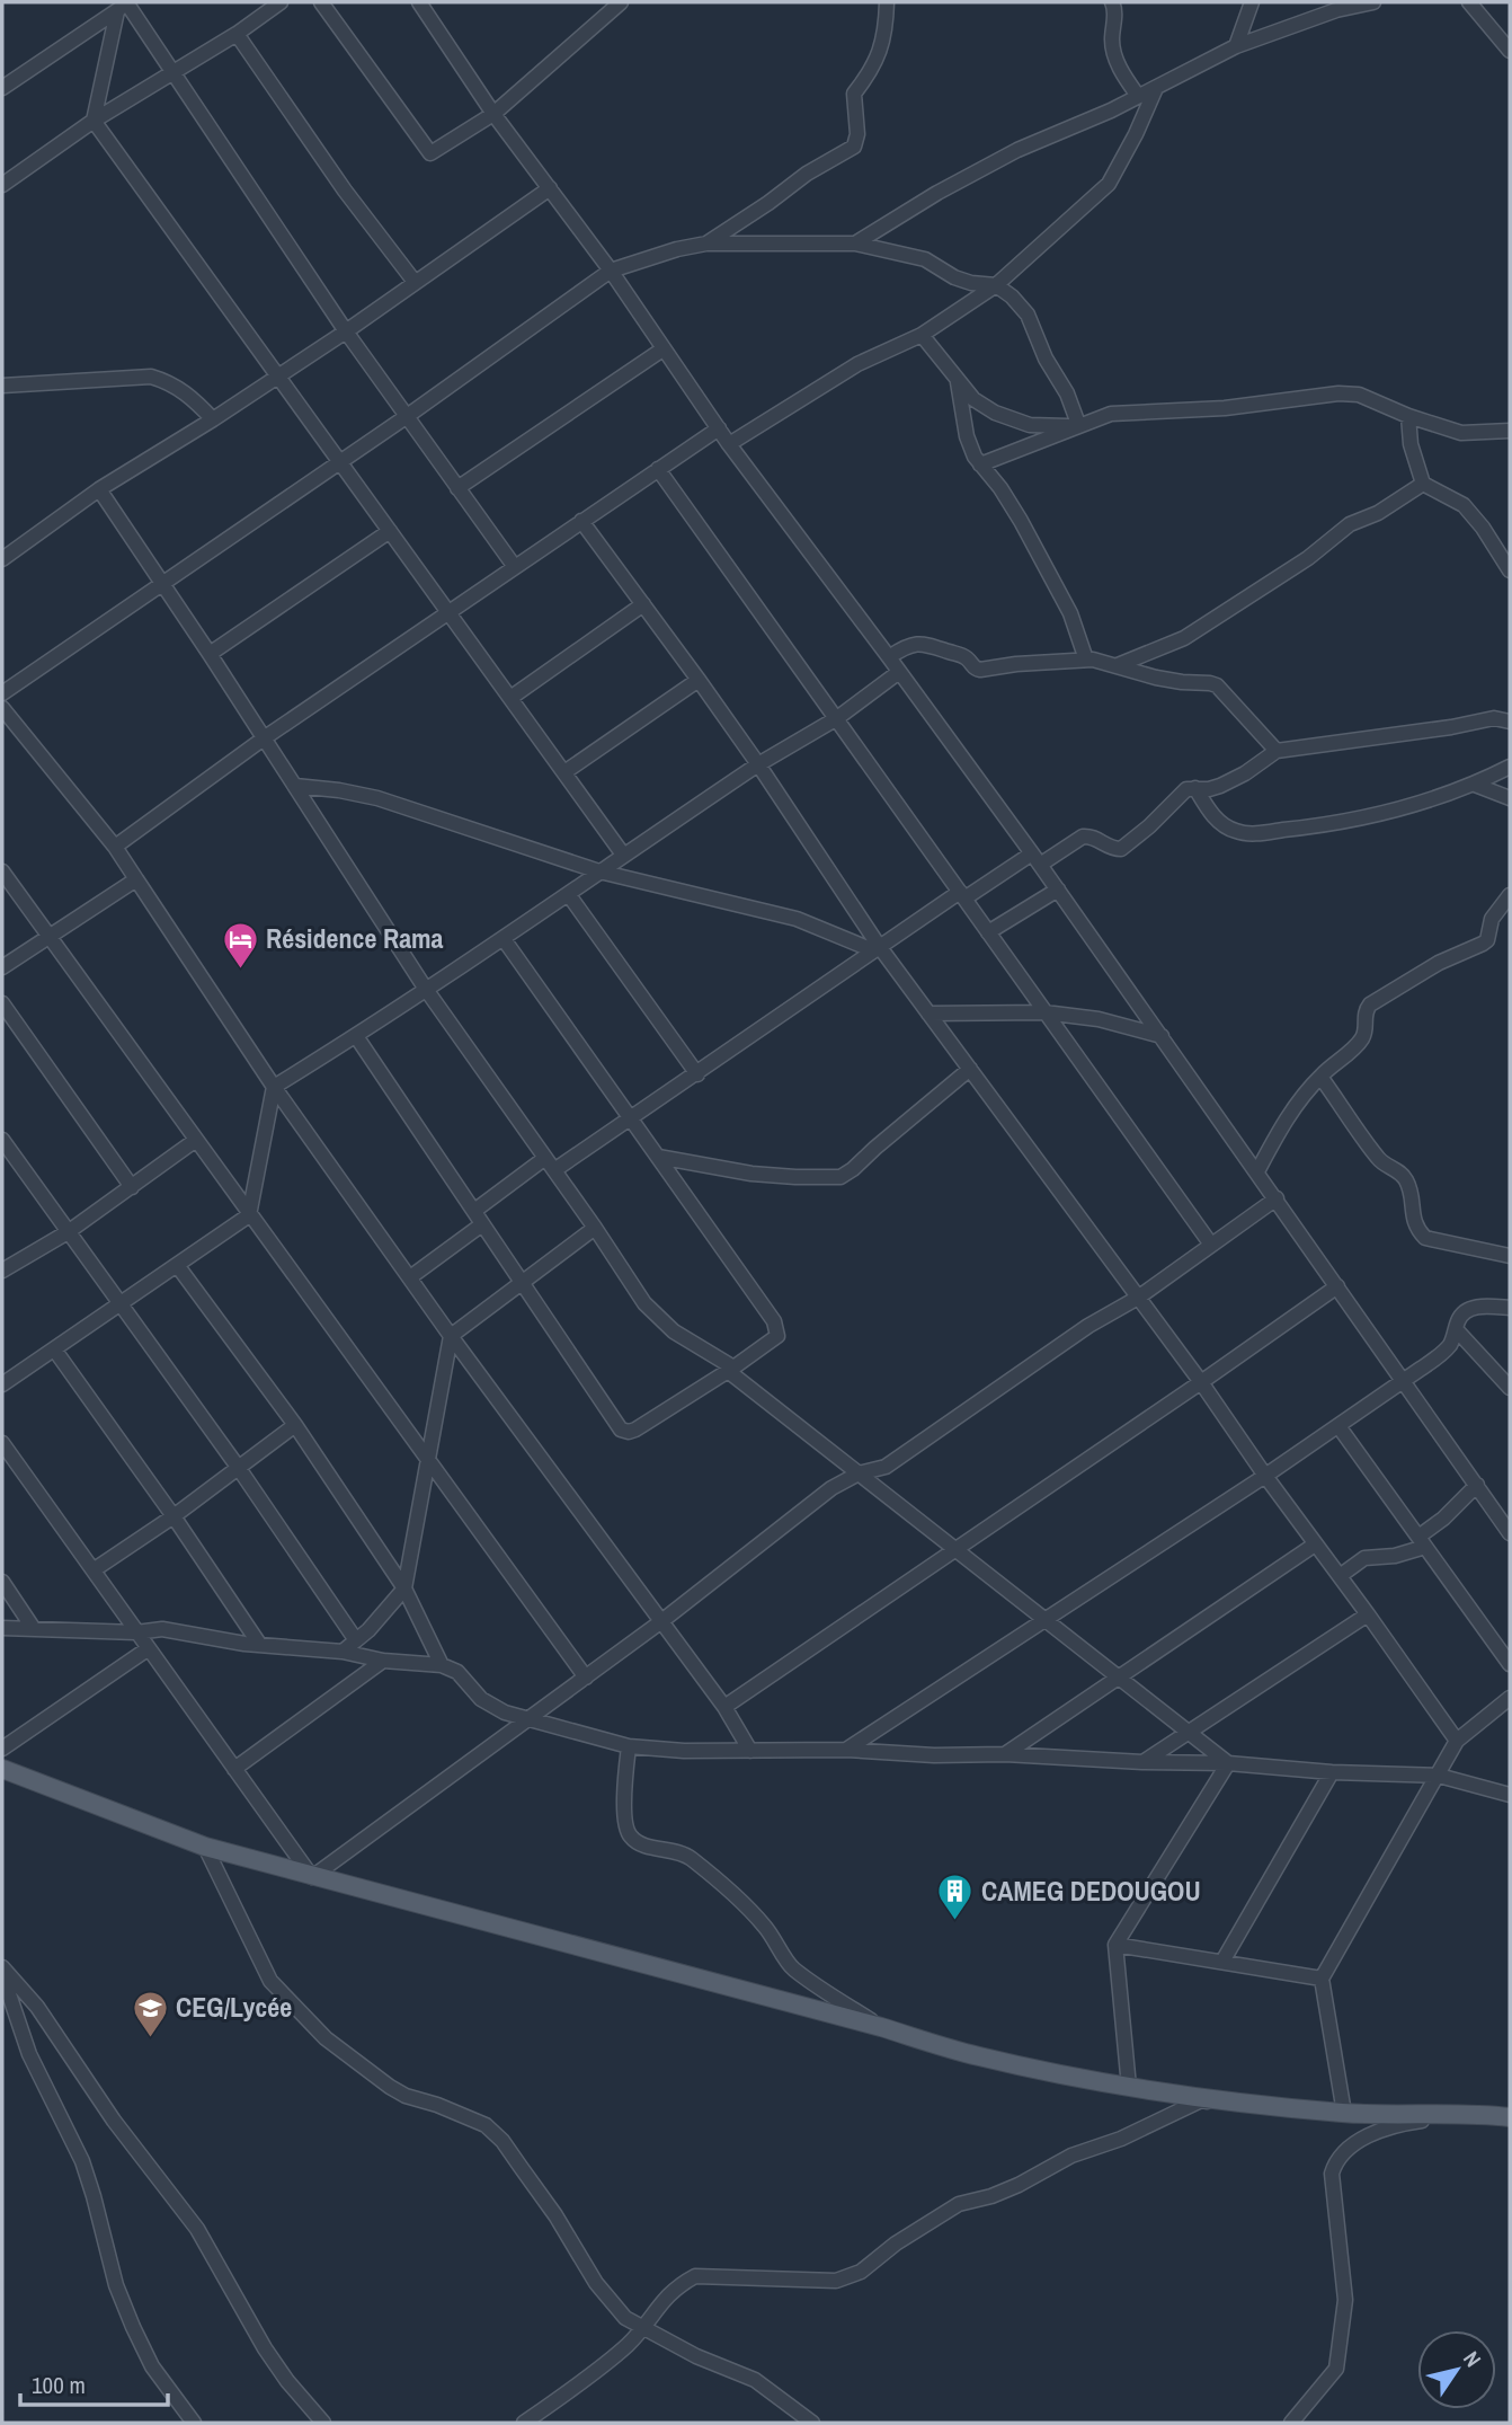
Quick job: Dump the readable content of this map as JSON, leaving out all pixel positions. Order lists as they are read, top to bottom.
{
  "places": {
    "hotel": ["Résidence Rama"],
    "building": ["CAMEG DEDOUGOU"],
    "school or university": ["CEG/Lycée"]
  },
  "scale_bar": "100 m",
  "north": "top right"
}
